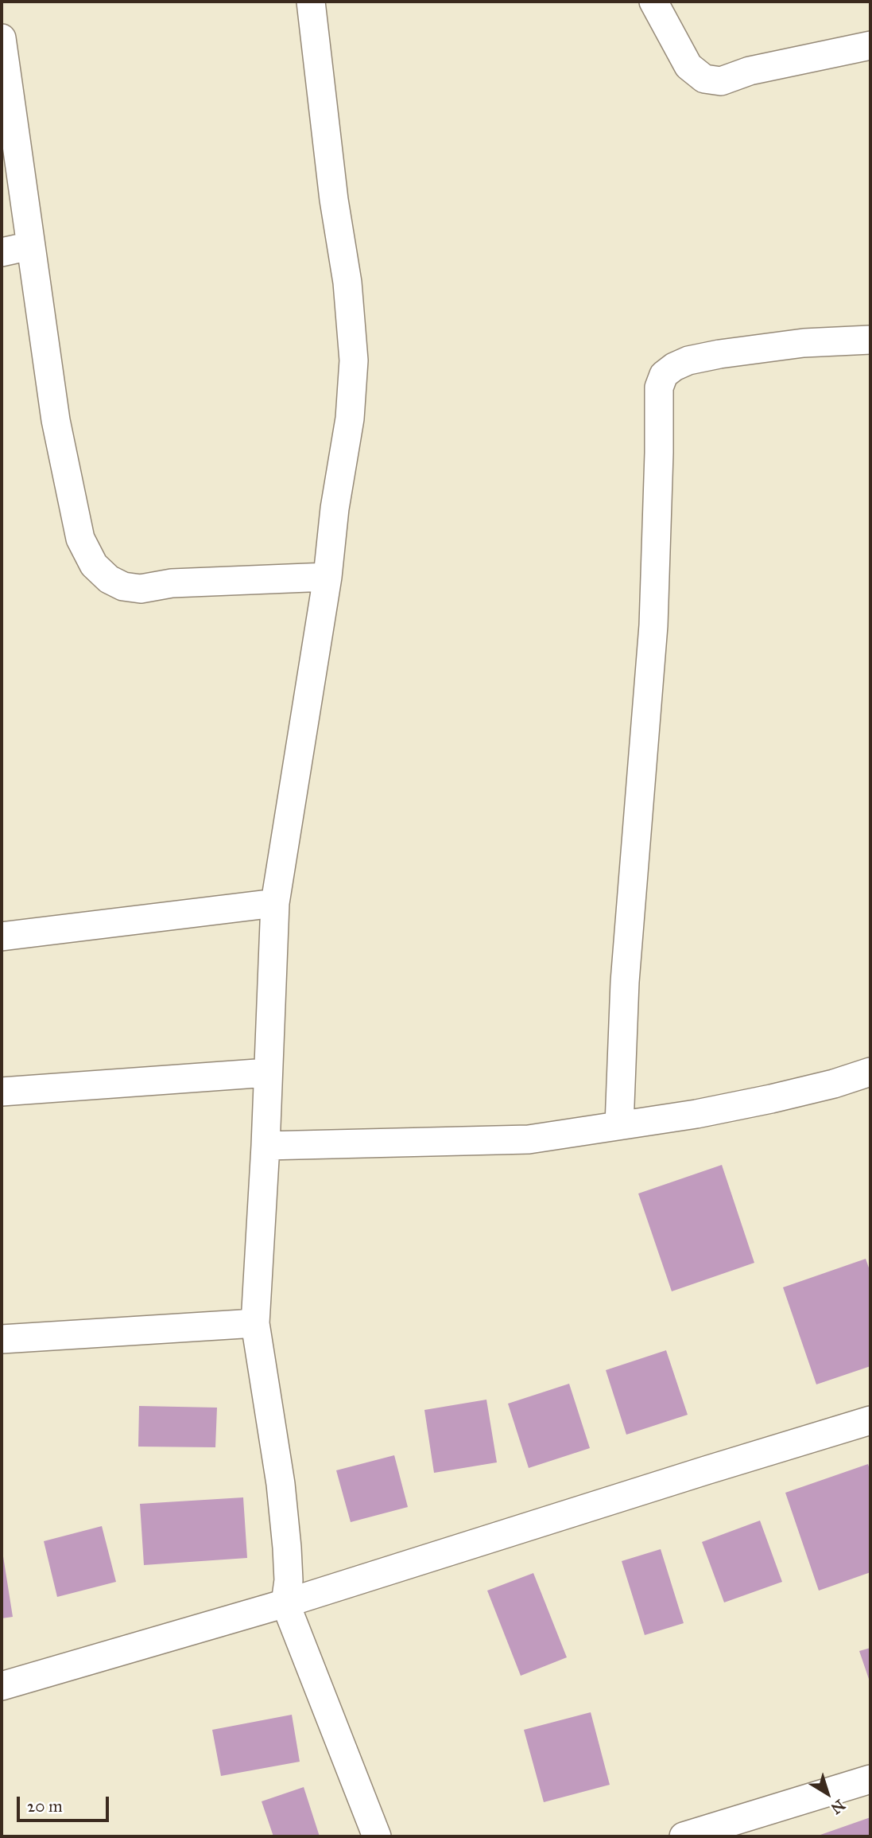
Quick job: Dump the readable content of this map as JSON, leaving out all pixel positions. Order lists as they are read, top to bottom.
{
  "scale_bar": "20 m",
  "north": "bottom right"
}
